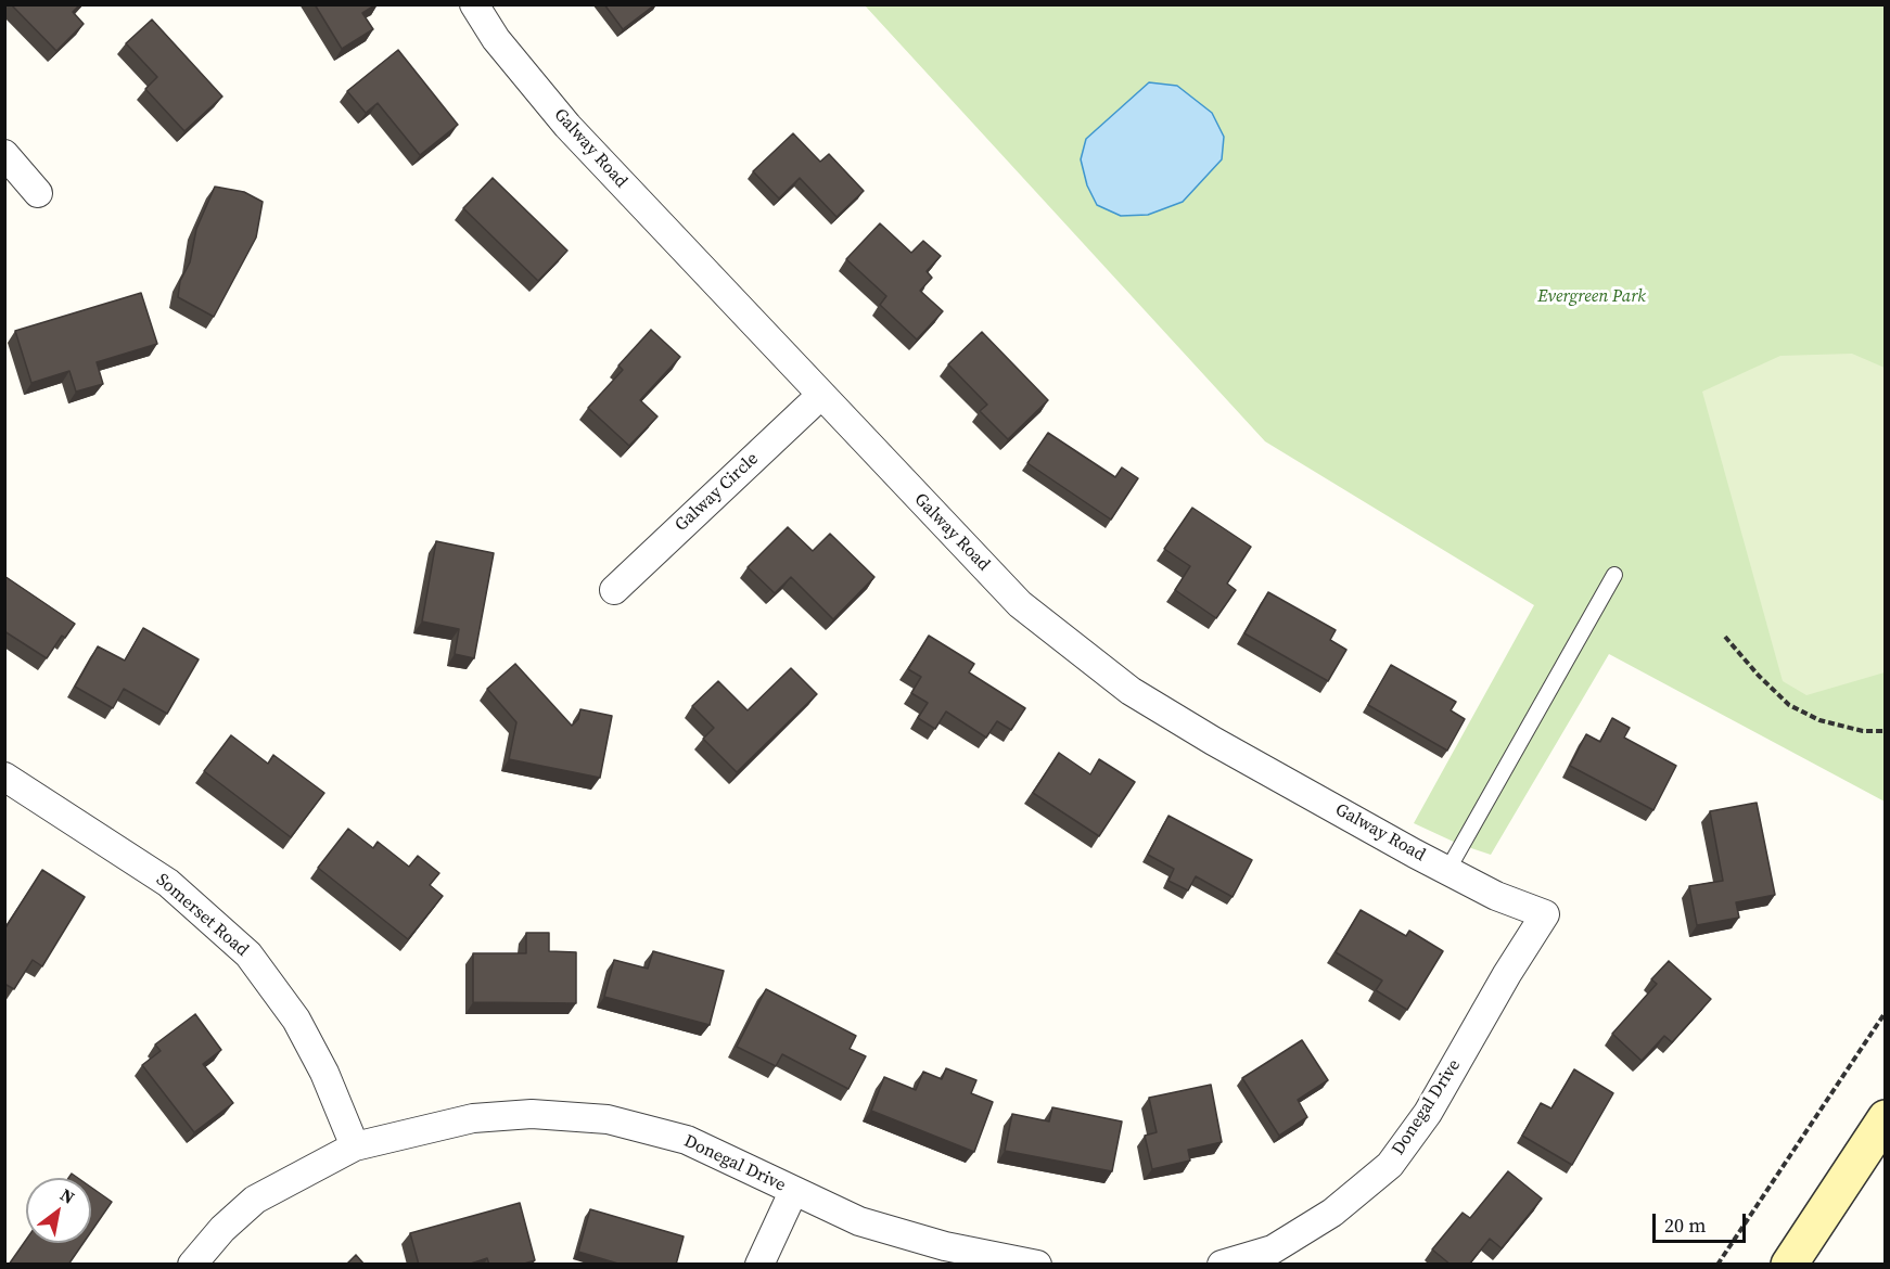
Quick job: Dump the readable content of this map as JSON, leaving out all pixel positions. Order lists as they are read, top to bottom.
{
  "streets": {
    "street": [
      "Galway Road",
      "Galway Circle",
      "Somerset Road",
      "Donegal Drive"
    ]
  },
  "crossings": [
    ["Galway Road", "Galway Circle"],
    ["Galway Road", "Donegal Drive"],
    ["Somerset Road", "Donegal Drive"]
  ],
  "parks": ["Evergreen Park"],
  "scale_bar": "20 m",
  "north": "top right"
}
